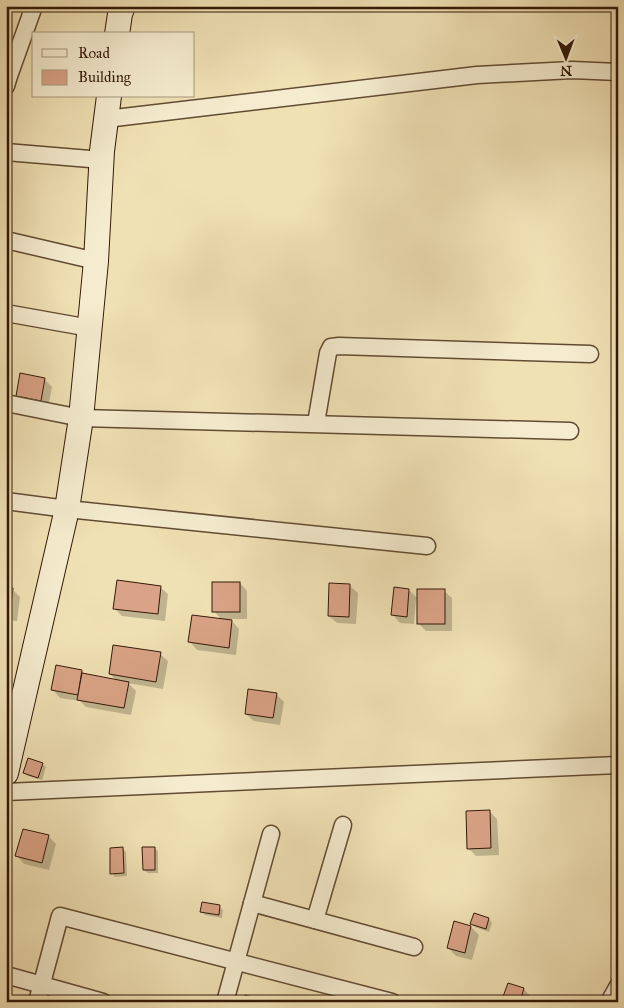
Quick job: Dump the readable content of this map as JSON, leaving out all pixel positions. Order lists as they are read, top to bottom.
{
  "legend": ["Road", "Building"],
  "north": "bottom"
}
